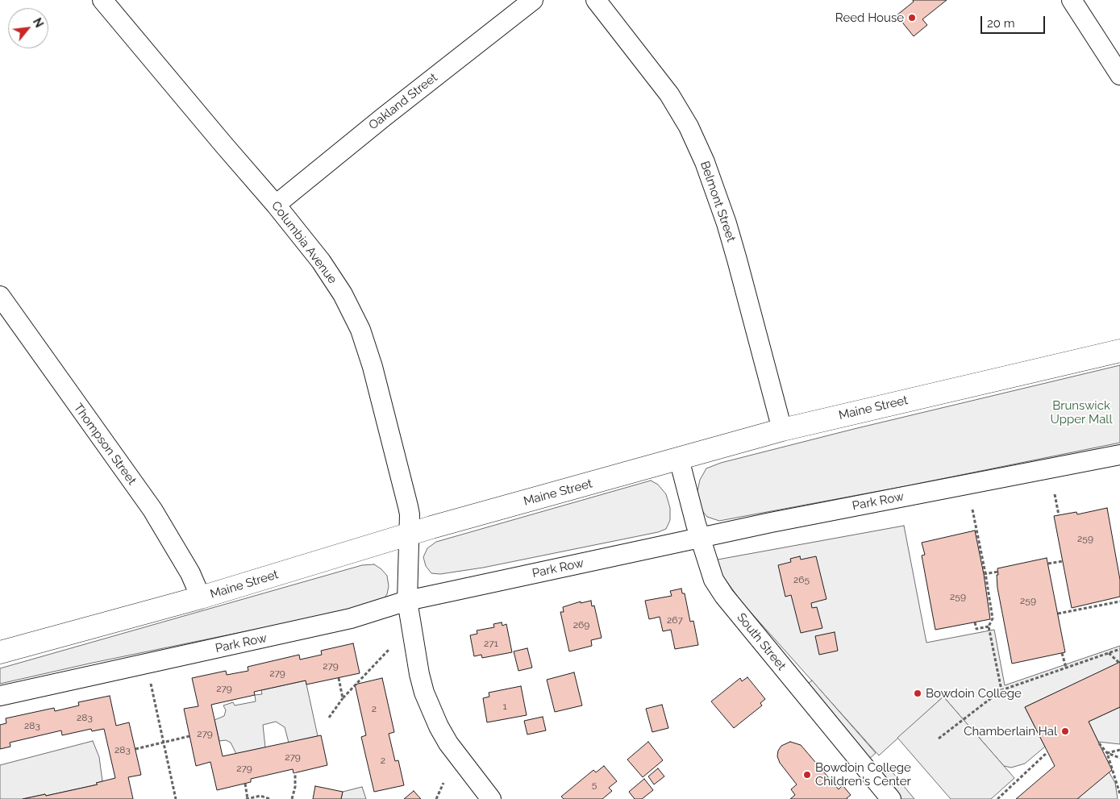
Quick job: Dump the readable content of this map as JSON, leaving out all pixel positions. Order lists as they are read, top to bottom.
{
  "streets": {
    "street": [
      "Oakland Street",
      "Belmont Street",
      "Columbia Avenue",
      "Maine Street",
      "Thompson Street",
      "Park Row",
      "South Street"
    ]
  },
  "crossings": [
    ["Oakland Street", "Columbia Avenue"],
    ["Belmont Street", "Maine Street"],
    ["Columbia Avenue", "Maine Street"],
    ["Columbia Avenue", "Park Row"],
    ["Maine Street", "Thompson Street"],
    ["Maine Street", "South Street"],
    ["Park Row", "South Street"]
  ],
  "parks": ["Brunswick Upper Mall"],
  "places": [
    "Reed House",
    "Bowdoin College",
    "Chamberlain Hal",
    "Bowdoin College Children's Center"
  ],
  "house_numbers": [
    "259",
    "265",
    "259",
    "259",
    "267",
    "269",
    "271",
    "279",
    "279",
    "279",
    "1",
    "2",
    "283",
    "283",
    "279",
    "283",
    "279",
    "2",
    "279",
    "5"
  ],
  "scale_bar": "20 m",
  "north": "top right"
}
